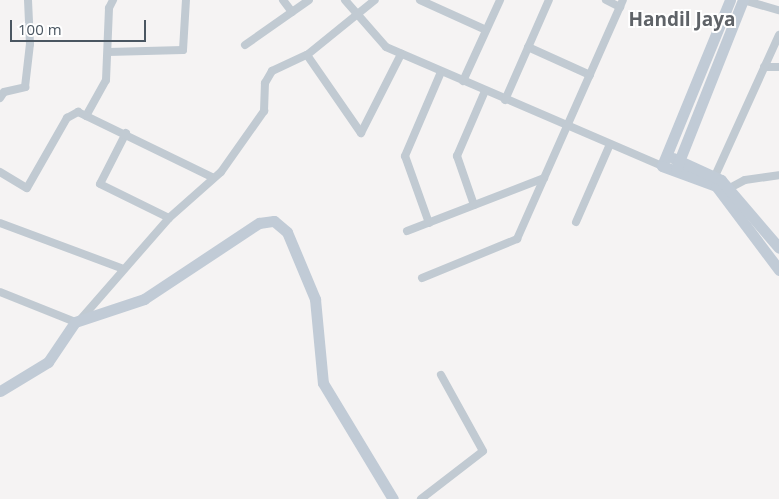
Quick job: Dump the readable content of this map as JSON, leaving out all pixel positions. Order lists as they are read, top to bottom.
{
  "districts": ["Handil Jaya"],
  "scale_bar": "100 m"
}
